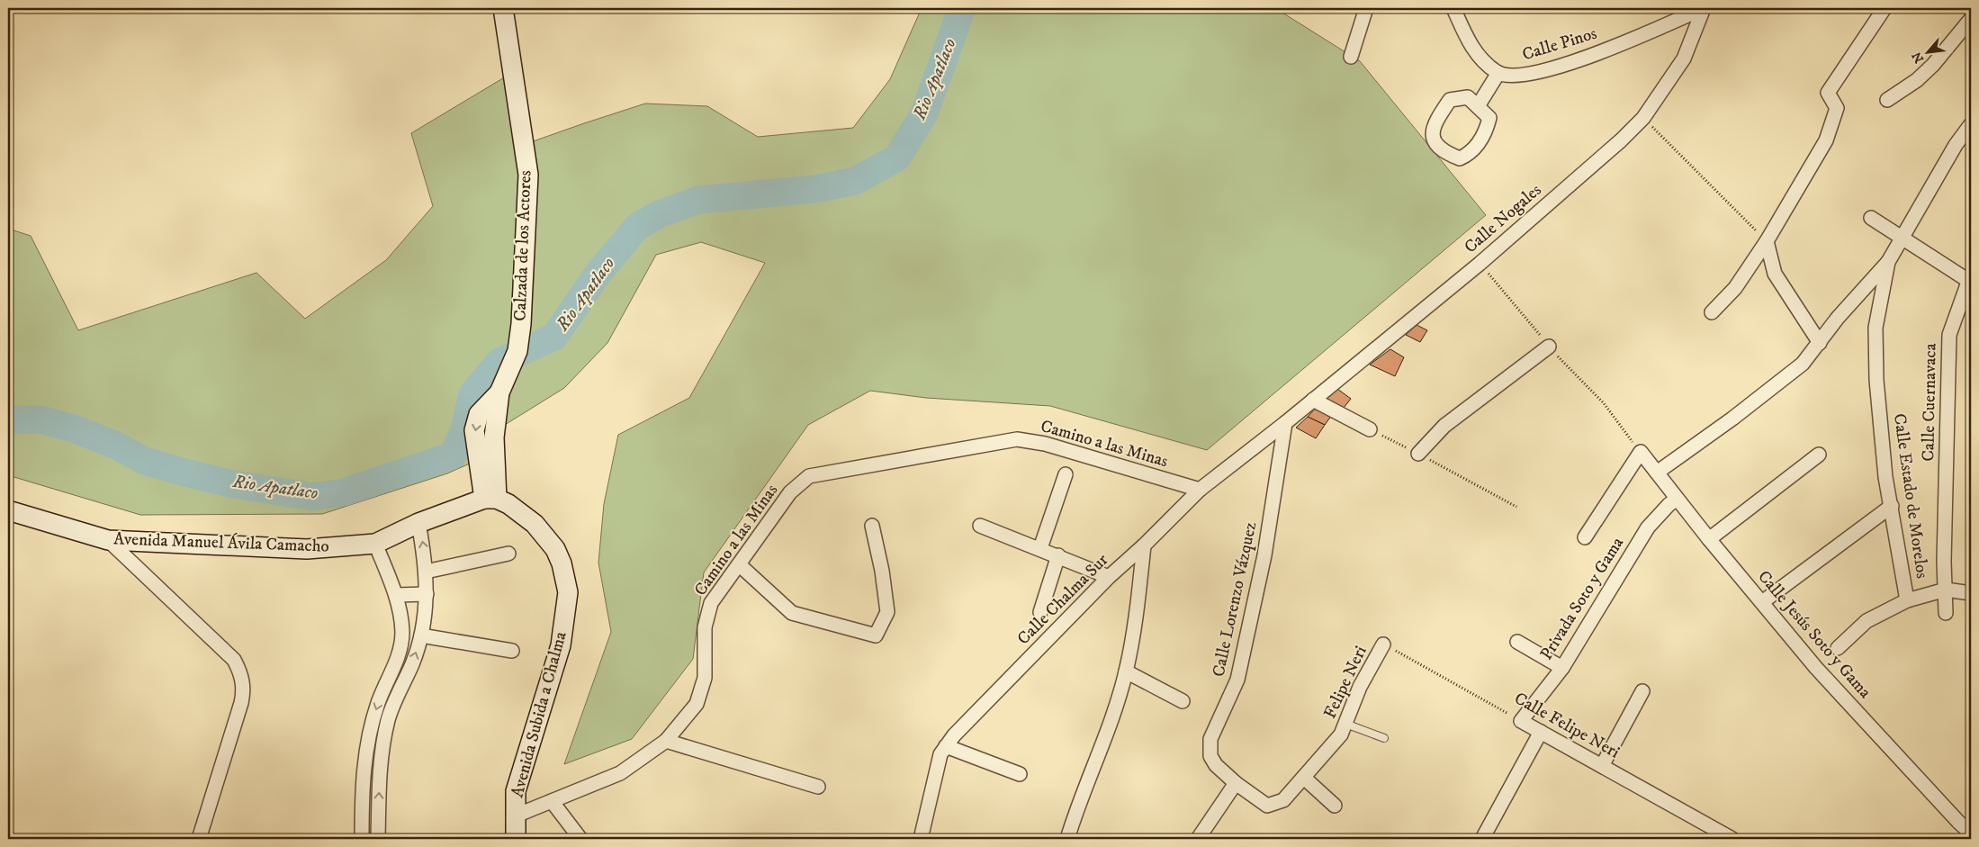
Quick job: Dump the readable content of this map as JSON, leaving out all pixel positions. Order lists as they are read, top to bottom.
{
  "streets": {
    "main road": ["Calzada de los Actores", "Avenida Manuel Ávila Camacho", "Avenida Subida a Chalma"],
    "street": [
      "Calle Pinos",
      "Calle Nogales",
      "Calle Cuernavaca",
      "Camino a las Minas",
      "Calle Estado de Morelos",
      "Privada Soto y Gama",
      "Calle Chalma Sur",
      "Calle Lorenzo Vázquez",
      "Calle Jesús Soto y Gama",
      "Felipe Neri",
      "Calle Felipe Neri"
    ]
  },
  "crossings": [
    ["Calle Pinos", "Calle Nogales"],
    ["Calle Nogales", "Calle Chalma Sur"],
    ["Calle Nogales", "Calle Lorenzo Vázquez"],
    ["Calzada de los Actores", "Avenida Manuel Ávila Camacho"],
    ["Calzada de los Actores", "Avenida Subida a Chalma"],
    ["Camino a las Minas", "Calle Chalma Sur"],
    ["Camino a las Minas", "Avenida Subida a Chalma"],
    ["Avenida Manuel Ávila Camacho", "Avenida Subida a Chalma"],
    ["Privada Soto y Gama", "Calle Jesús Soto y Gama"],
    ["Privada Soto y Gama", "Calle Felipe Neri"],
    ["Calle Chalma Sur", "Calle Lorenzo Vázquez"],
    ["Calle Lorenzo Vázquez", "Felipe Neri"],
    ["Felipe Neri", "Calle Felipe Neri"]
  ],
  "water": ["Rio Apatlaco"],
  "north": "bottom left"
}
